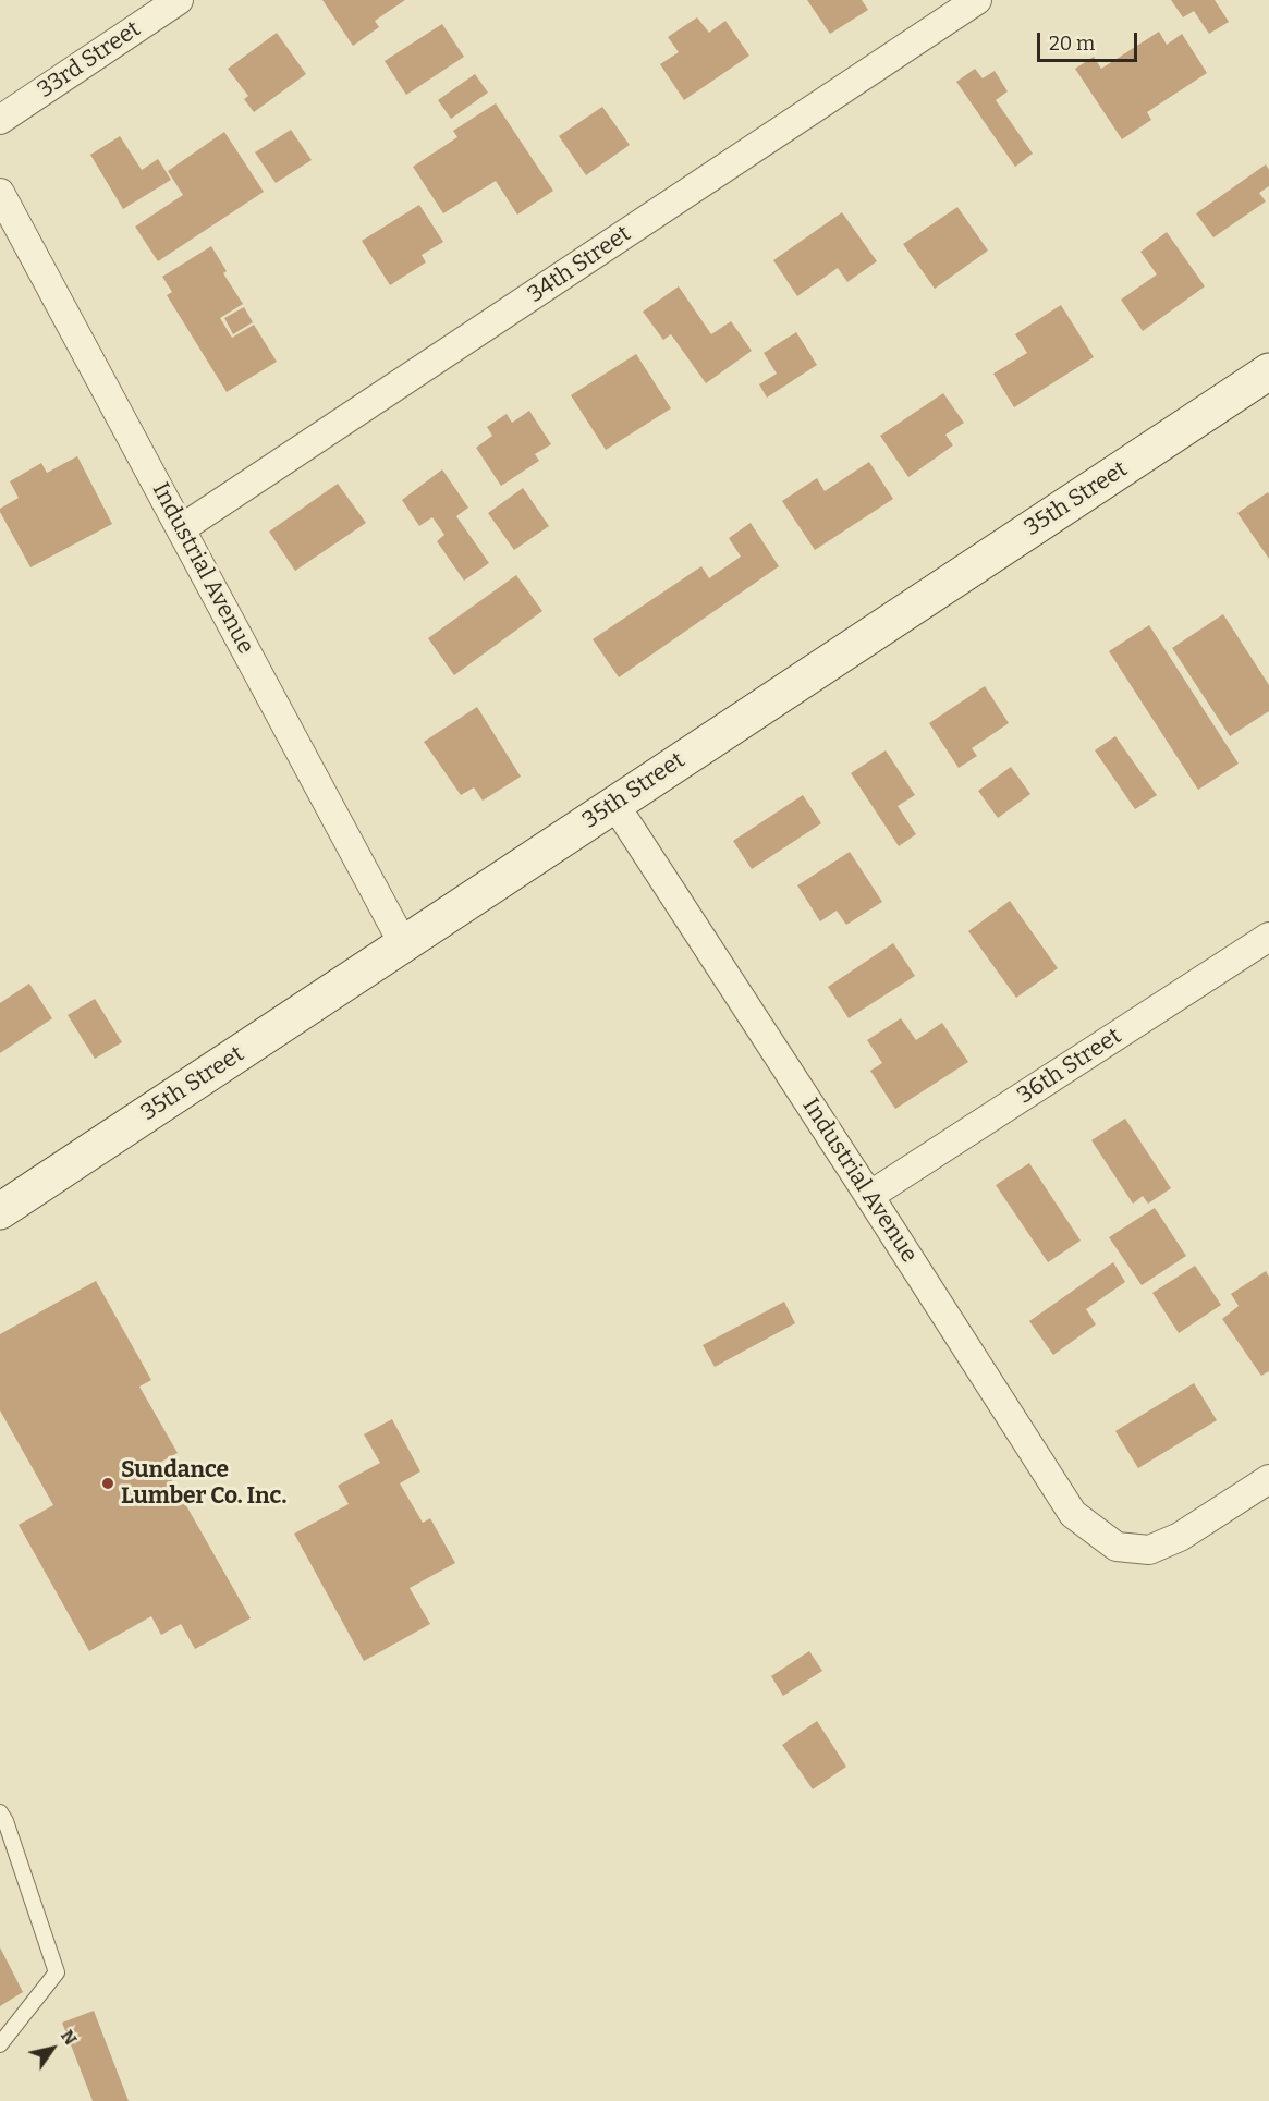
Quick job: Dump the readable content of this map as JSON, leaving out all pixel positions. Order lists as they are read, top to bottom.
{
  "streets": {
    "street": [
      "33rd Street",
      "34th Street",
      "35th Street",
      "Industrial Avenue",
      "36th Street"
    ]
  },
  "crossings": [
    ["34th Street", "Industrial Avenue"],
    ["35th Street", "Industrial Avenue"],
    ["Industrial Avenue", "36th Street"]
  ],
  "places": ["Sundance Lumber Co. Inc."],
  "scale_bar": "20 m",
  "north": "top right"
}
